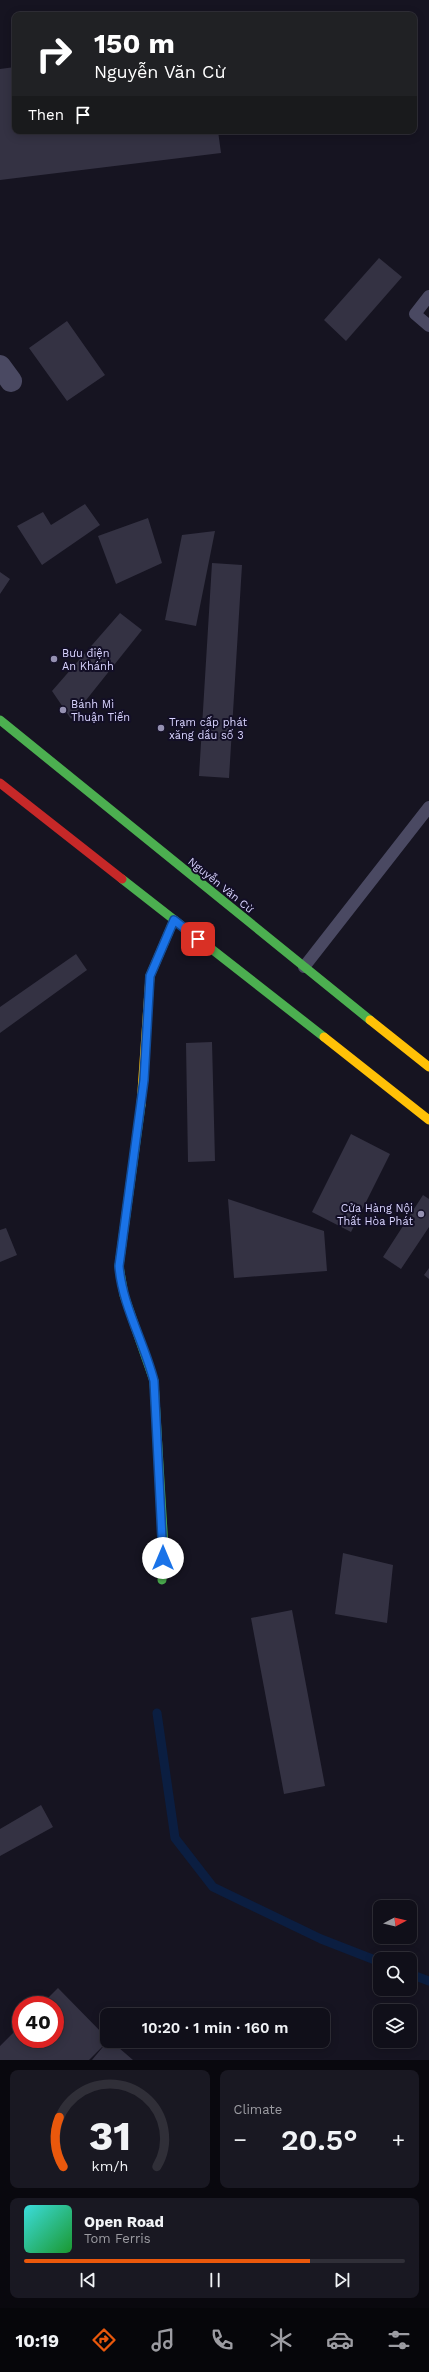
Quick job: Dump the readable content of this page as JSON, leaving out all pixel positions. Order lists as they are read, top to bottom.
{
  "streets": {
    "main road": ["Nguyễn Văn Cừ"]
  },
  "places": [
    "Bưu điện An Khánh",
    "Bánh Mì Thuận Tiến",
    "Trạm cấp phát xăng dầu số 3",
    "Cửa Hàng Nội Thất Hòa Phát"
  ],
  "north": "right",
  "page": {
    "turn": ["150 m", "Nguyễn Văn Cừ"],
    "then": "Then",
    "limit": "40",
    "trip": "10:20 · 1 min · 160 m",
    "tile": "Climate",
    "heat": ["−", "20.5°", "+"],
    "song": ["Open Road", "Tom Ferris"],
    "tabs": "10:19",
    "gauge": ["31", "km/h"]
  }
}
